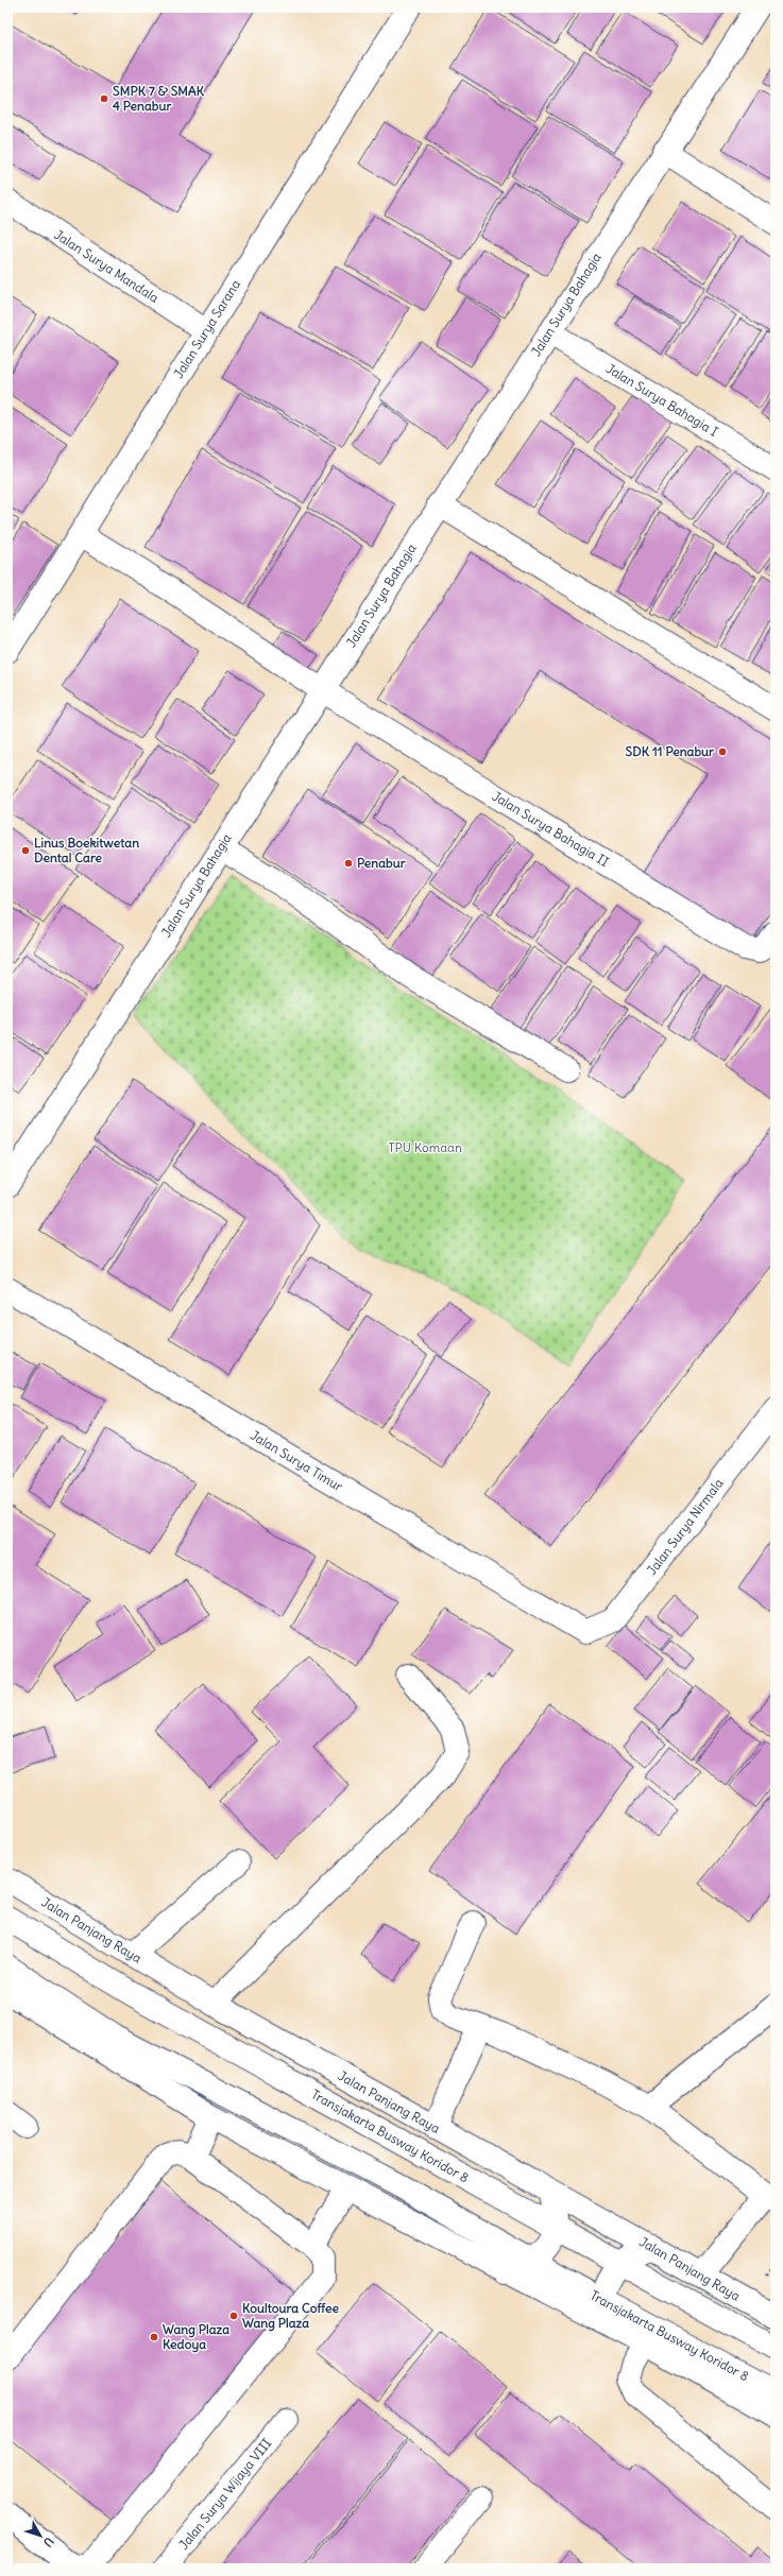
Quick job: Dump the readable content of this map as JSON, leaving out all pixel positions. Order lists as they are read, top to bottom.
{
  "streets": {
    "street": [
      "Jalan Surya Mandala",
      "Jalan Surya Bahagia",
      "Jalan Surya Sarana",
      "Jalan Surya Bahagia I",
      "Jalan Surya Bahagia II",
      "Jalan Surya Timur",
      "Jalan Surya Nirmala",
      "Jalan Panjang Raya",
      "Transjakarta Busway Koridor 8",
      "Jalan Surya Wijaya VIII"
    ]
  },
  "crossings": [
    ["Jalan Surya Mandala", "Jalan Surya Sarana"],
    ["Jalan Surya Bahagia", "Jalan Surya Bahagia I"],
    ["Jalan Surya Bahagia", "Jalan Surya Bahagia II"],
    ["Jalan Surya Timur", "Jalan Surya Nirmala"]
  ],
  "parks": ["TPU Komaan"],
  "places": [
    "SMPK 7 & SMAK 4 Penabur",
    "SDK 11 Penabur",
    "Linus Boekitwetan Dental Care",
    "Penabur",
    "Koultoura Coffee Wang Plaza",
    "Wang Plaza Kedoya"
  ],
  "north": "bottom right"
}
